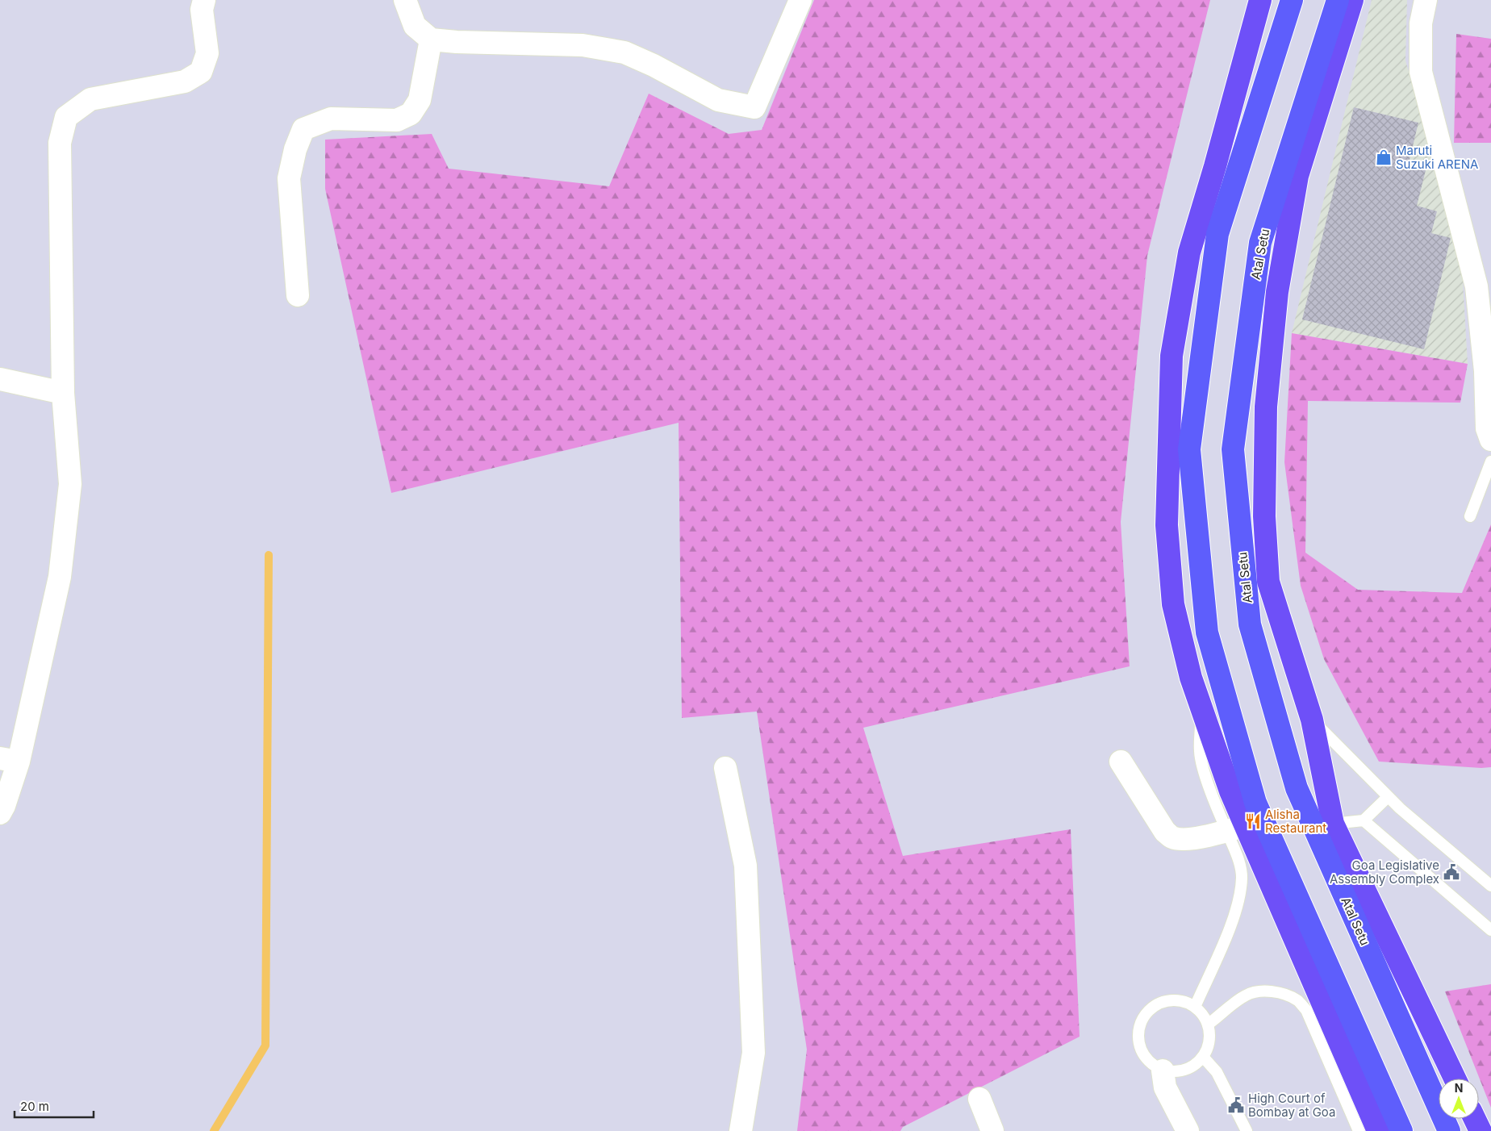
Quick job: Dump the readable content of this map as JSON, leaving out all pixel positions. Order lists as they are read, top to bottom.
{
  "streets": {
    "highway": ["Atal Setu"]
  },
  "places": {
    "shop": ["Maruti Suzuki ARENA"],
    "restaurant": ["Alisha Restaurant"],
    "public building": ["Goa Legislative Assembly Complex", "High Court of Bombay at Goa"]
  },
  "scale_bar": "20 m",
  "north": "top"
}
